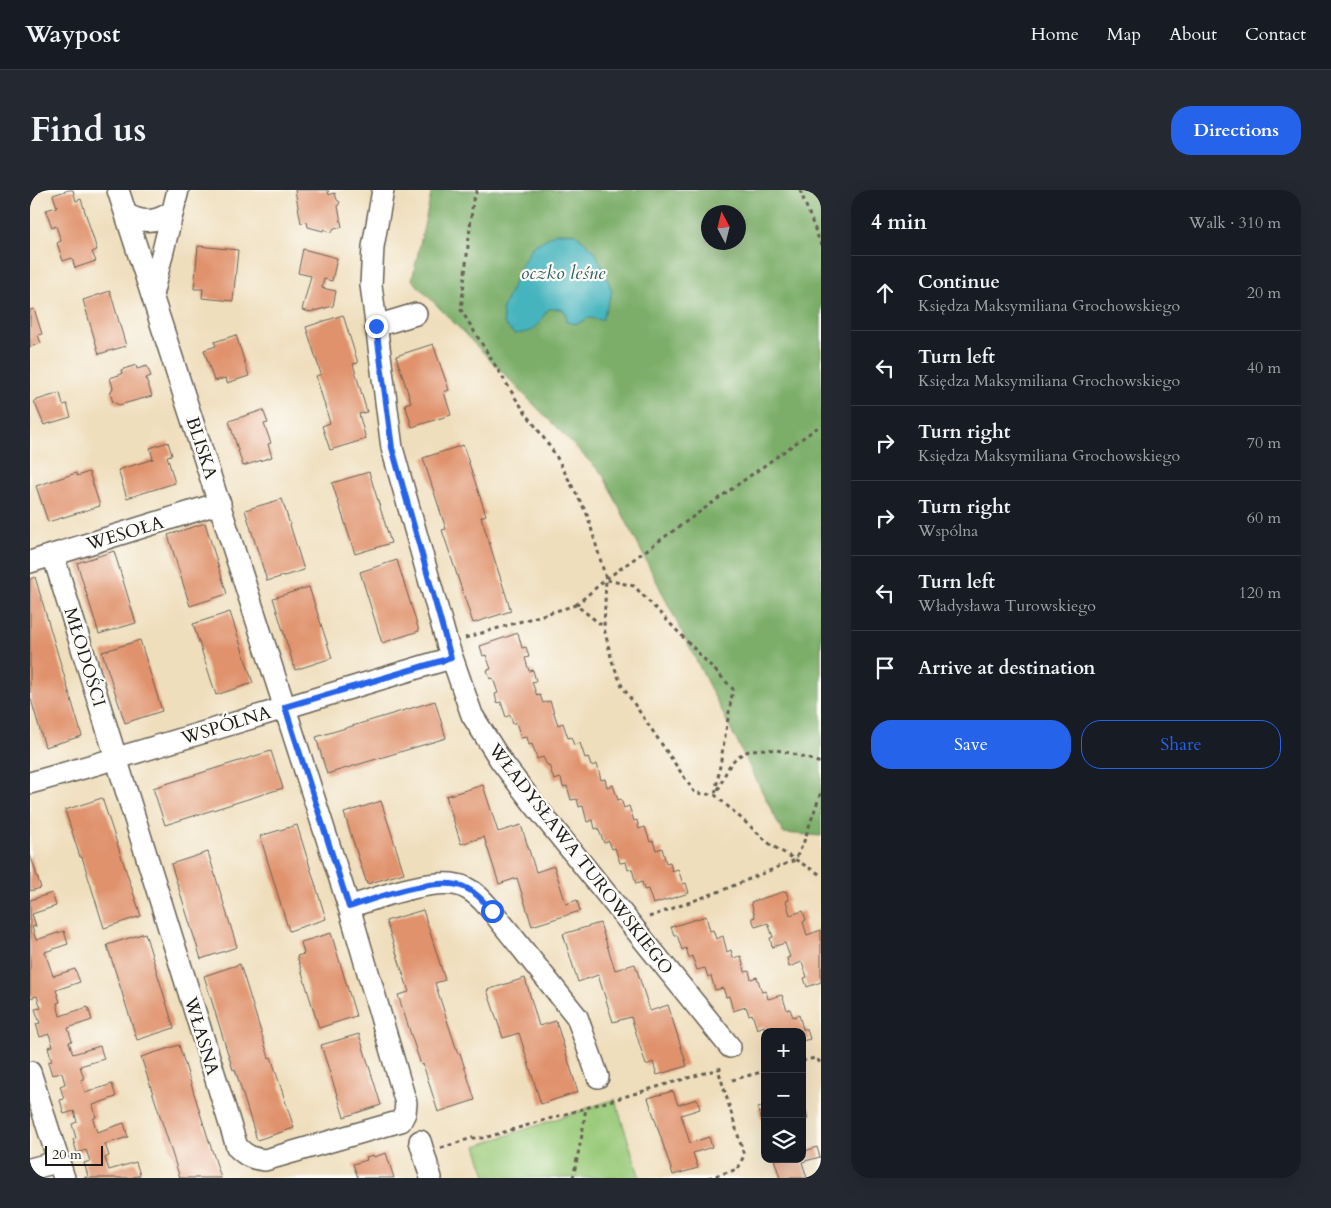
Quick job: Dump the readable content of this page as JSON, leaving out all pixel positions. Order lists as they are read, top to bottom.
{
  "streets": {
    "street": [
      "BLISKA",
      "WESOŁA",
      "MŁODOŚCI",
      "WSPÓLNA",
      "WŁADYSŁAWA TUROWSKIEGO",
      "WŁASNA"
    ]
  },
  "crossings": [
    ["BLISKA", "WESOŁA"],
    ["BLISKA", "WSPÓLNA"],
    ["BLISKA", "WŁASNA"],
    ["WESOŁA", "MŁODOŚCI"],
    ["MŁODOŚCI", "WSPÓLNA"],
    ["MŁODOŚCI", "WŁASNA"],
    ["WSPÓLNA", "WŁADYSŁAWA TUROWSKIEGO"],
    ["WSPÓLNA", "WŁASNA"]
  ],
  "water": ["oczko leśne"],
  "scale_bar": "20 m",
  "north": "top",
  "page": {
    "header": "Waypost",
    "nav": [
      "Home",
      "Map",
      "About",
      "Contact"
    ],
    "title": "Find us",
    "buttons": [
      "Directions",
      ["Save", "Share"]
    ],
    "heading": ["4 min", "Walk · 310 m"],
    "list": [
      ["Continue", "Księdza Maksymiliana Grochowskiego", "20 m"],
      ["Turn left", "Księdza Maksymiliana Grochowskiego", "40 m"],
      ["Turn right", "Księdza Maksymiliana Grochowskiego", "70 m"],
      ["Turn right", "Wspólna", "60 m"],
      ["Turn left", "Władysława Turowskiego", "120 m"],
      "Arrive at destination"
    ],
    "map_buttons": ["+", "−"],
    "scale": "20 m"
  }
}
